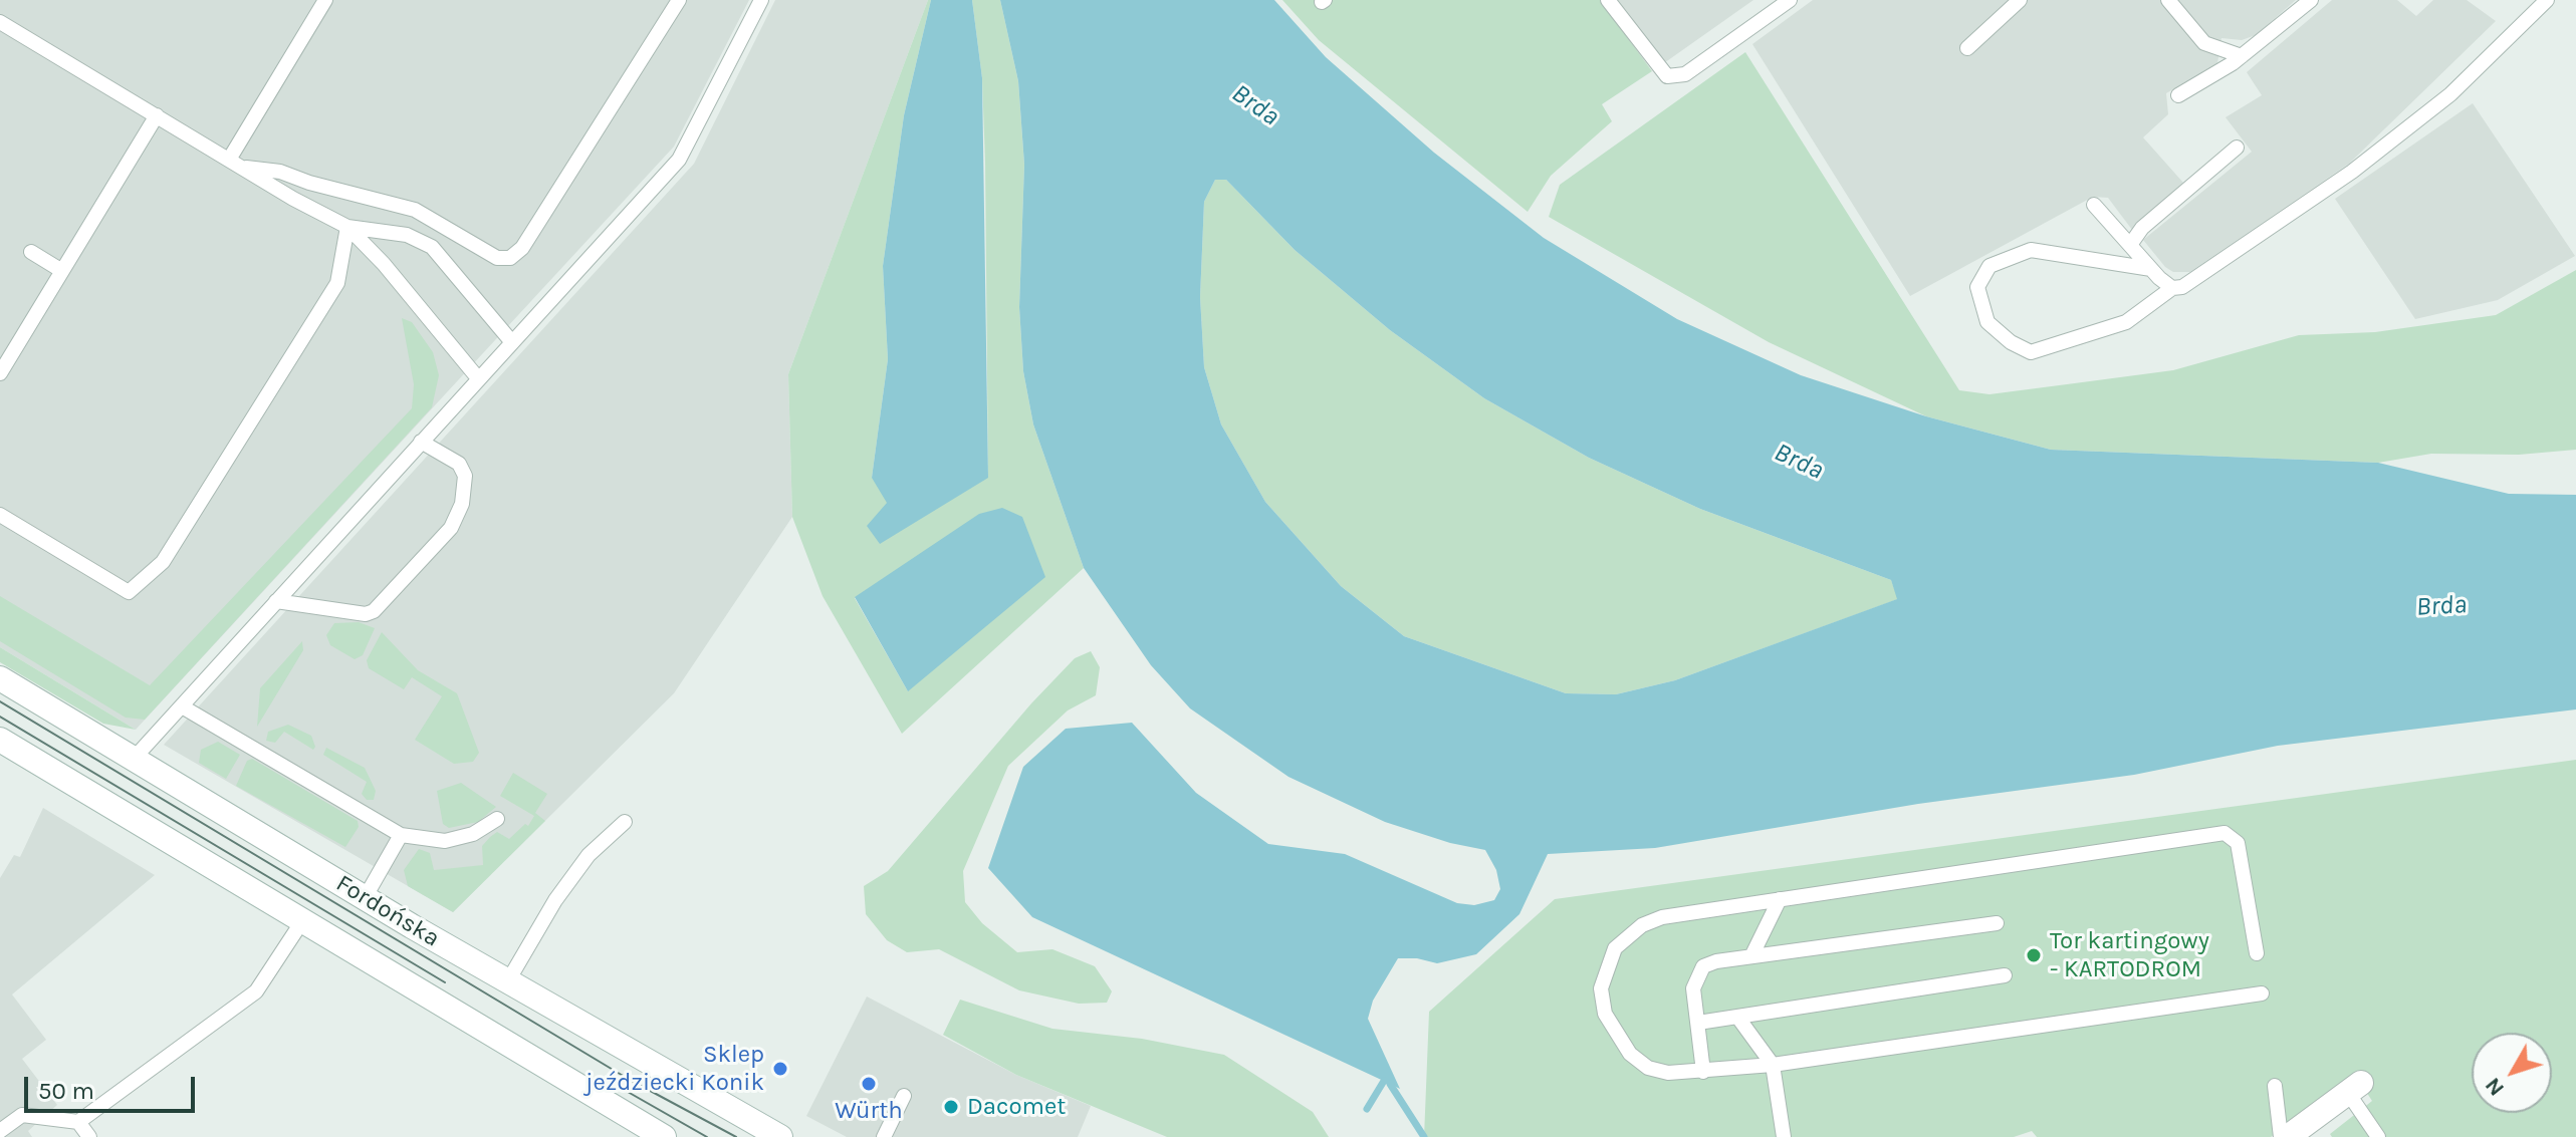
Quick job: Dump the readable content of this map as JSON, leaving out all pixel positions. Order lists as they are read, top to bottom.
{
  "streets": {
    "main road": ["Fordońska"]
  },
  "water": ["Brda"],
  "places": [
    "Tor kartingowy - KARTODROM",
    "Sklep jeździecki Konik",
    "Würth",
    "Dacomet"
  ],
  "scale_bar": "50 m",
  "north": "bottom left"
}
